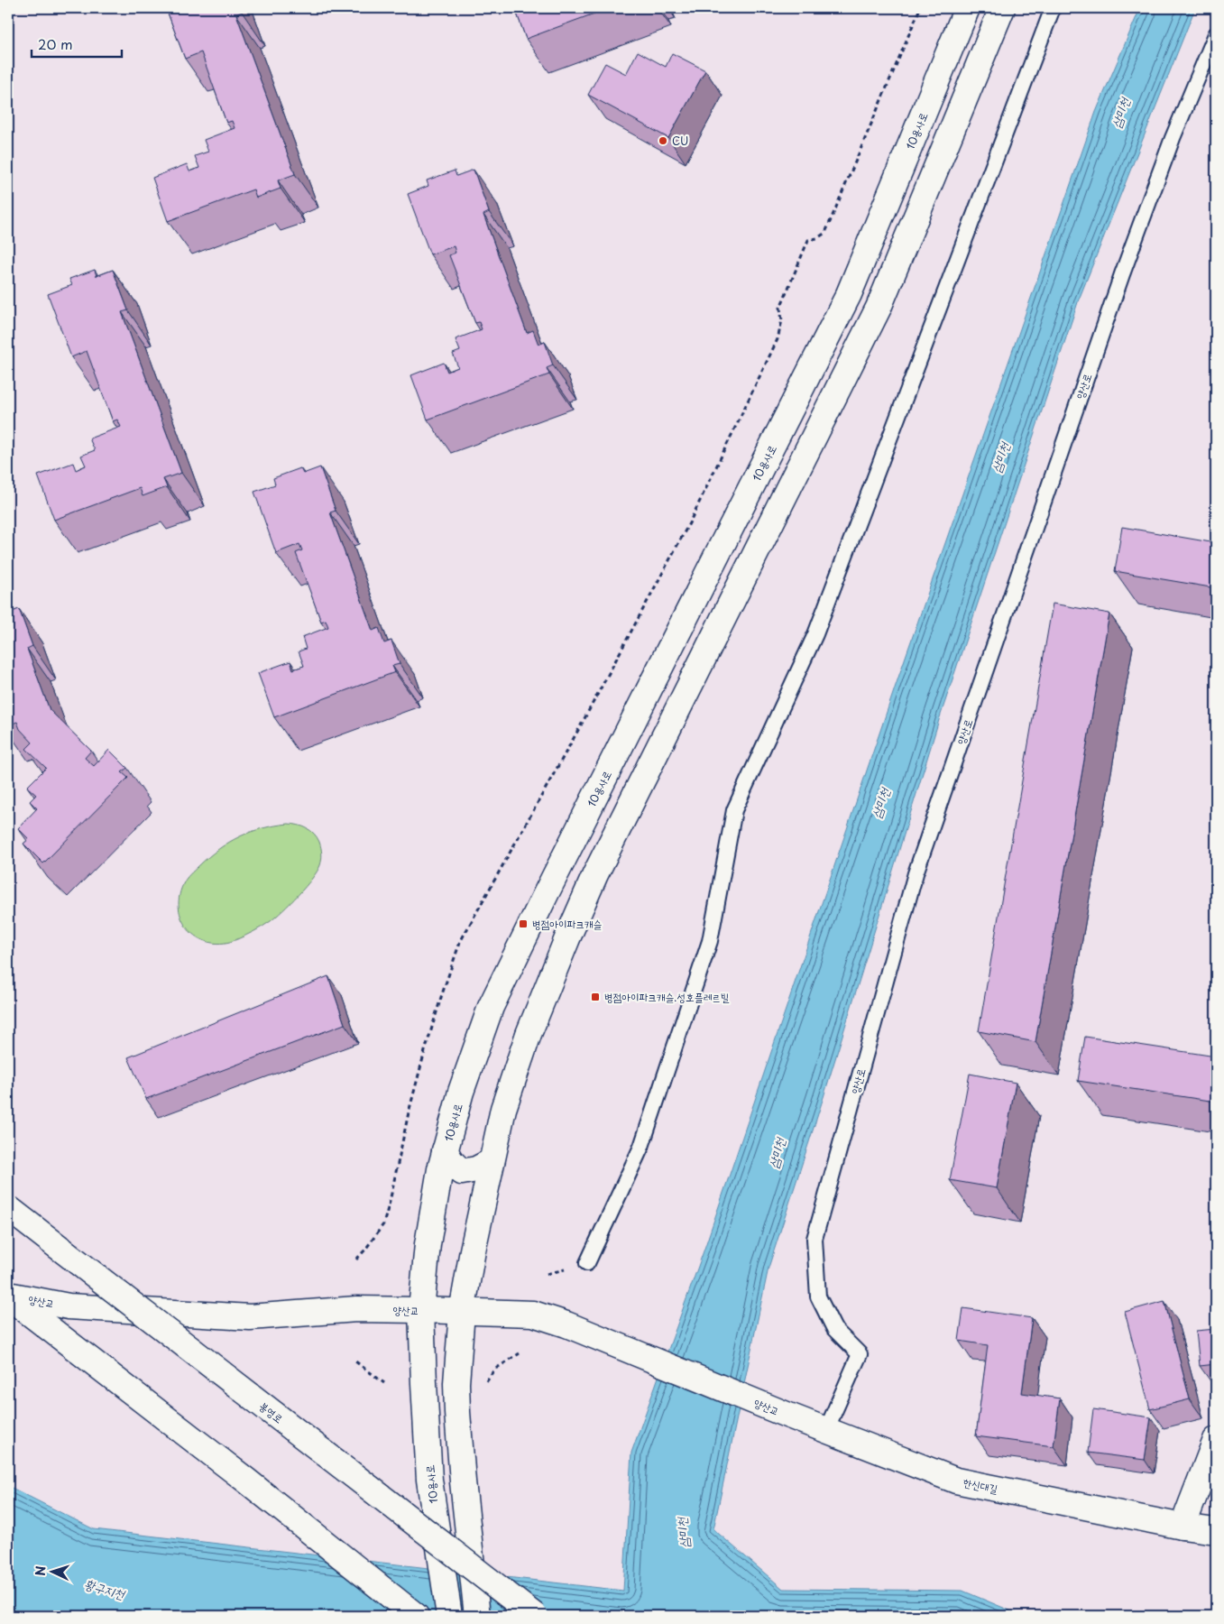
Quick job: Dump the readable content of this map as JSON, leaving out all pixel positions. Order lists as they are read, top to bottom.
{
  "streets": {
    "main road": [
      "10용사로",
      "양산교",
      "봉영로",
      "한신대길"
    ],
    "lane": ["양산로"]
  },
  "crossings": [
    ["10용사로", "양산교"],
    ["양산로", "한신대길"],
    ["양산교", "한신대길"]
  ],
  "water": ["삼미천", "황구지천"],
  "places": {
    "other": ["CU"],
    "transit": ["병점아이파크캐슬", "병점아이파크캐슬.성호플레르빌"]
  },
  "scale_bar": "20 m",
  "north": "left"
}
